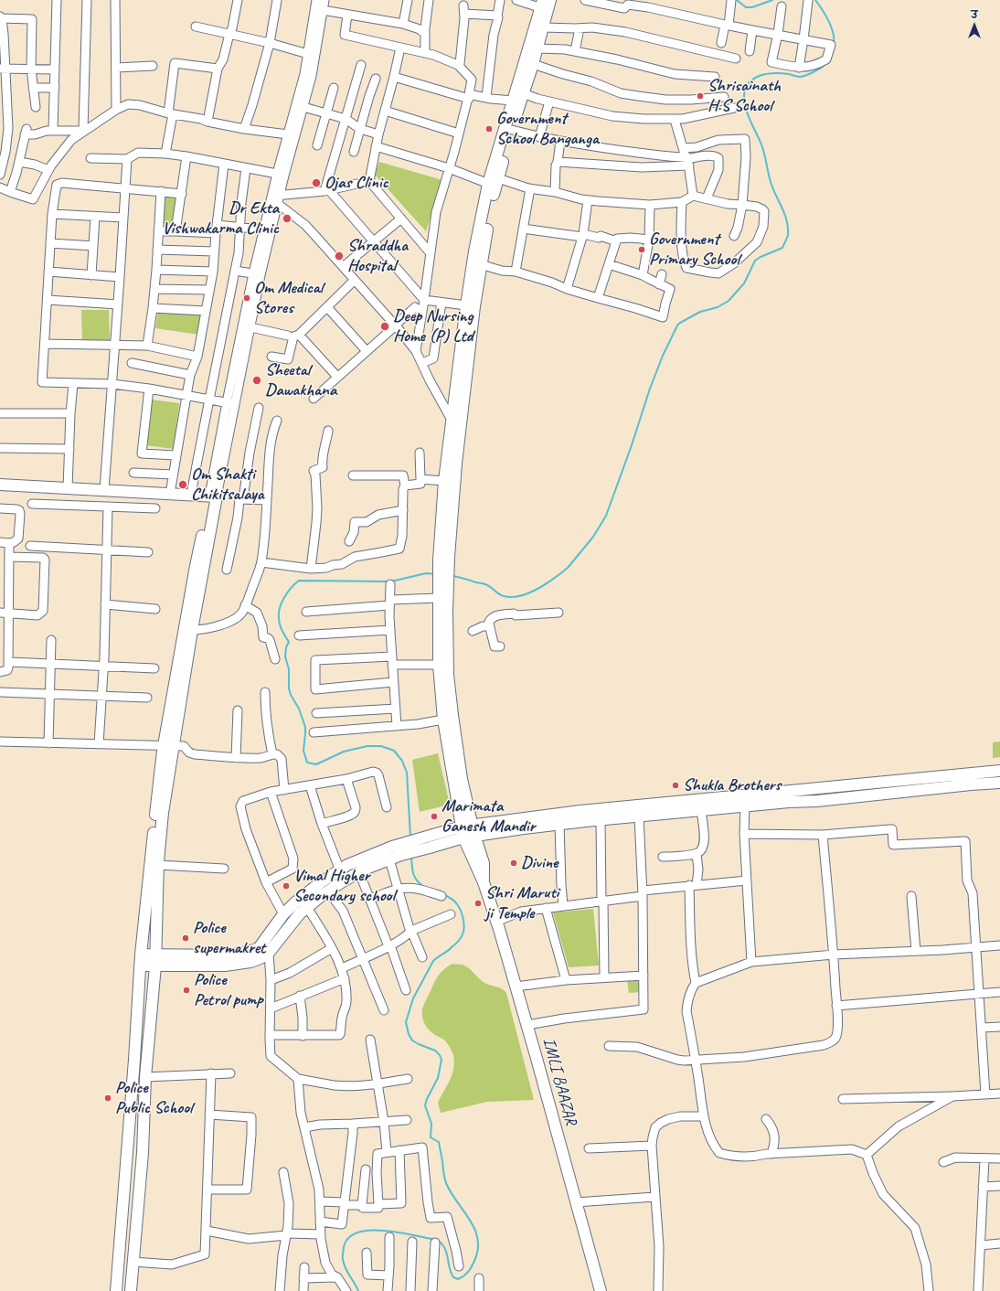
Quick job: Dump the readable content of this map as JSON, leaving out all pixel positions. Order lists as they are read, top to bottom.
{
  "streets": {
    "main road": ["IMLI BAAZAR"]
  },
  "places": [
    "Shrisainath H.S School",
    "Government School Banganga",
    "Ojas Clinic",
    "Dr Ekta Vishwakarma Clinic",
    "Government Primary School",
    "Shraddha Hospital",
    "Om Medical Stores",
    "Deep Nursing Home (P) Ltd",
    "Sheetal Dawakhana",
    "Om Shakti Chikitsalaya",
    "Shukla Brothers",
    "Marimata Ganesh Mandir",
    "Divine",
    "Vimal Higher Secondary school",
    "Shri Maruti ji Temple",
    "Police supermakret",
    "Police Petrol pump",
    "Police Public School"
  ],
  "north": "top"
}
